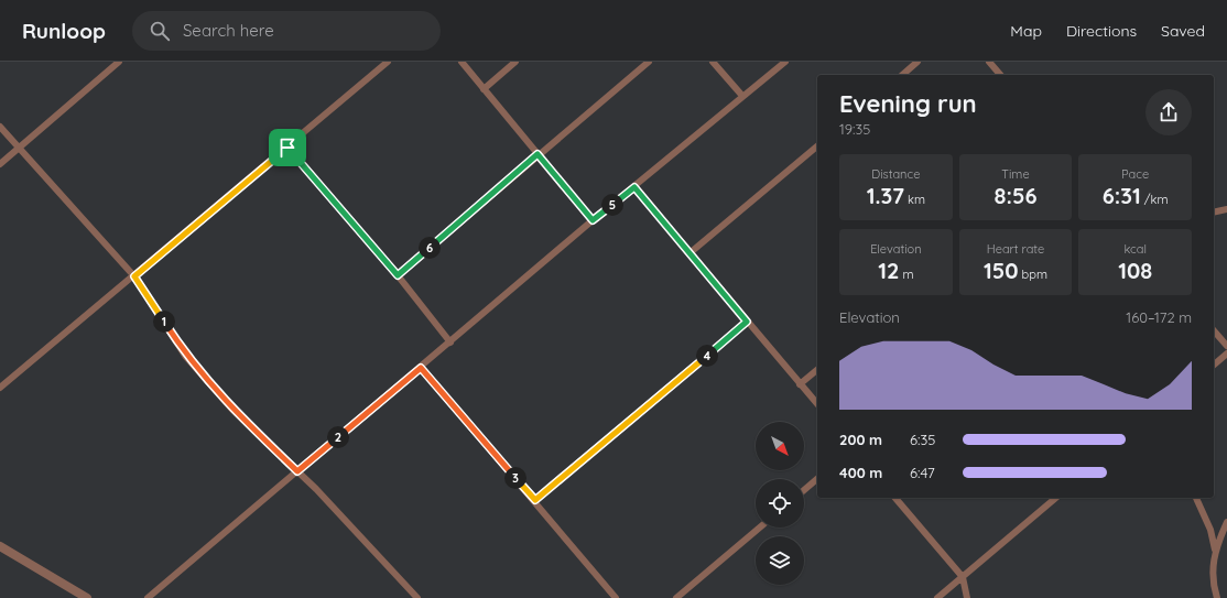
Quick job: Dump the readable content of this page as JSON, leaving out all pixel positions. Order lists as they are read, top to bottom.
{
  "north": "bottom right",
  "page": {
    "header": "Runloop",
    "search": "Search here",
    "nav": ["Map", "Directions", "Saved"],
    "heading": ["Evening run", "19:35"],
    "stats": [
      ["Distance", "1.37 km"],
      ["Time", "8:56"],
      ["Pace", "6:31 /km"],
      ["Elevation", "12 m"],
      ["Heart rate", "150 bpm"],
      ["kcal", "108"]
    ],
    "pins": [
      "5",
      "6",
      "1",
      "4",
      "2",
      "3"
    ],
    "chart": ["Elevation", "160–172 m"],
    "list": [
      {
        "name": "200 m",
        "note": "6:35"
      },
      {
        "name": "400 m",
        "note": "6:47"
      }
    ]
  }
}
